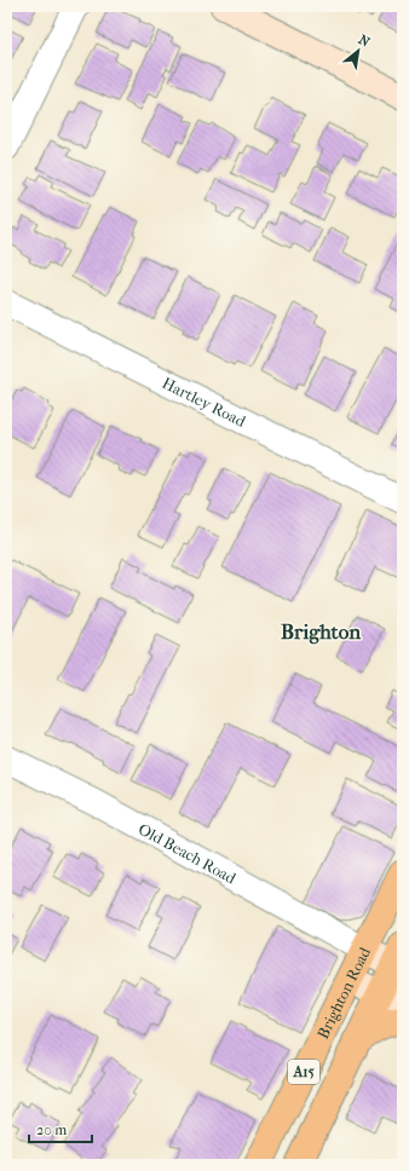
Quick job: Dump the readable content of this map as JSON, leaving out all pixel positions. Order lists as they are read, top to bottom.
{
  "streets": {
    "main road": ["Brighton Road", "A15"],
    "street": ["Hartley Road", "Old Beach Road"]
  },
  "crossings": [
    ["Old Beach Road", "Brighton Road"]
  ],
  "districts": ["Brighton"],
  "scale_bar": "20 m",
  "north": "top right"
}
